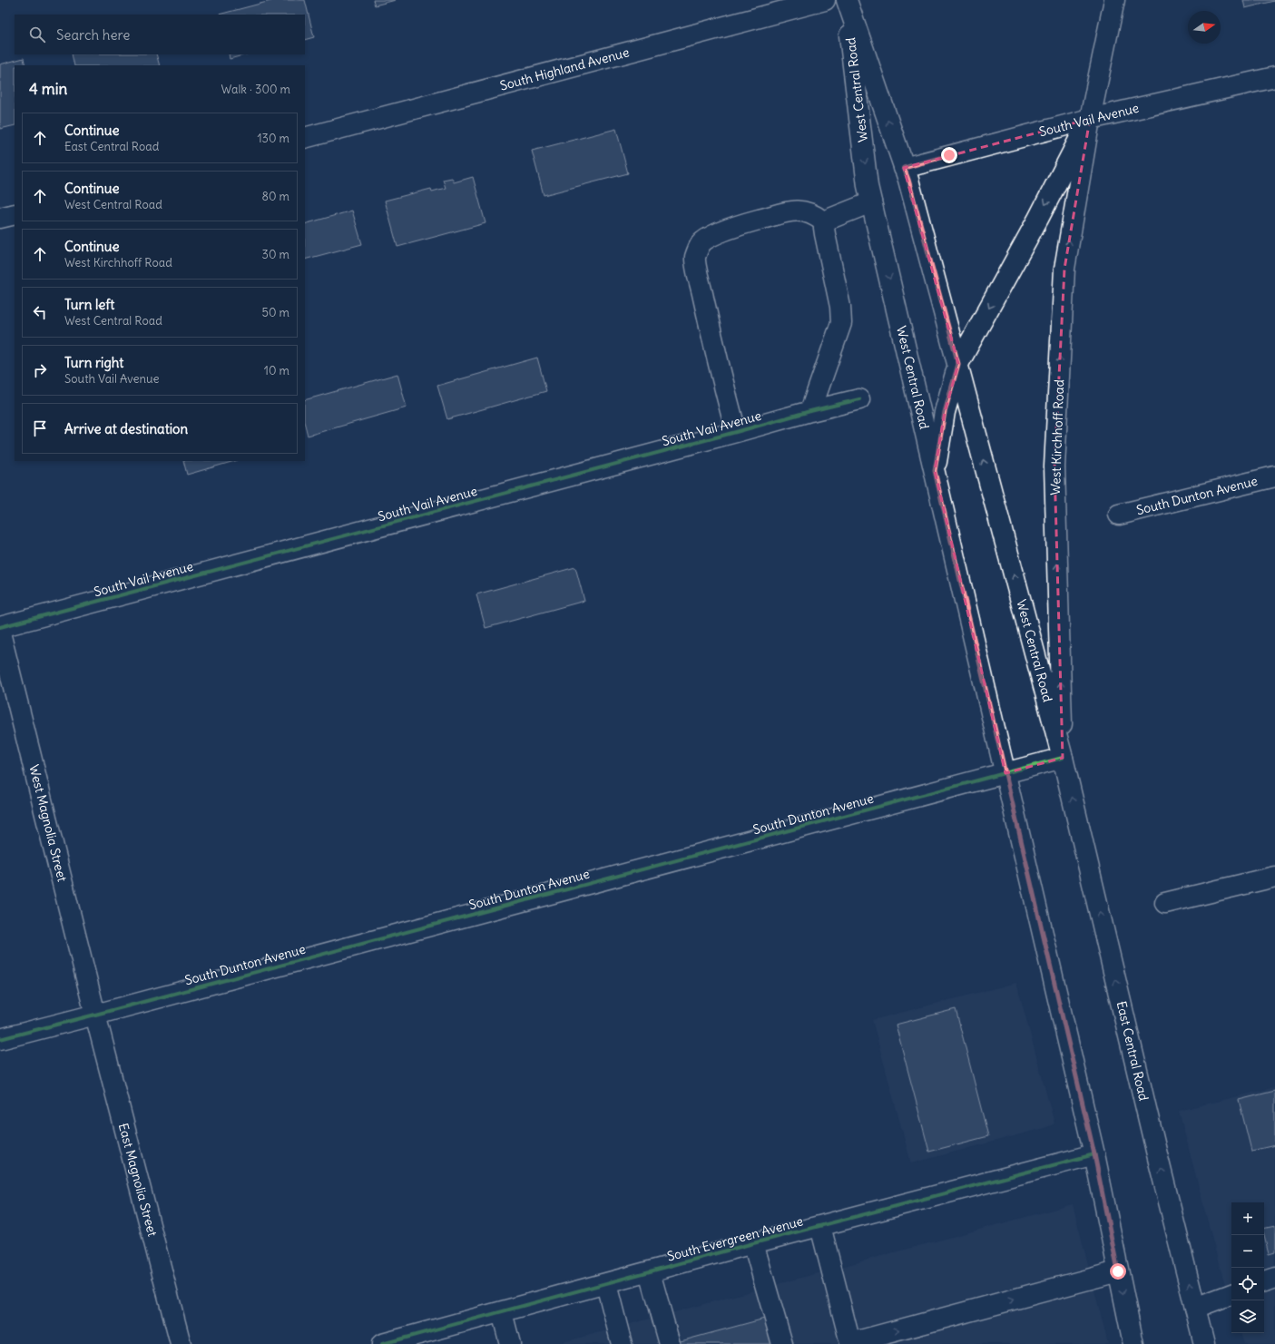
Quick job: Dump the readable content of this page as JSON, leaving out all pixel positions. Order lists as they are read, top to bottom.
{
  "streets": {
    "street": [
      "South Highland Avenue",
      "West Central Road",
      "South Vail Avenue",
      "West Kirchhoff Road",
      "South Dunton Avenue",
      "West Magnolia Street",
      "East Central Road",
      "East Magnolia Street",
      "South Evergreen Avenue"
    ]
  },
  "crossings": [
    ["West Central Road", "South Vail Avenue"],
    ["West Central Road", "West Kirchhoff Road"],
    ["West Central Road", "South Dunton Avenue"],
    ["West Central Road", "East Central Road"],
    ["South Vail Avenue", "West Kirchhoff Road"],
    ["West Kirchhoff Road", "South Dunton Avenue"],
    ["West Kirchhoff Road", "East Central Road"],
    ["South Dunton Avenue", "West Magnolia Street"],
    ["South Dunton Avenue", "East Central Road"],
    ["South Dunton Avenue", "East Magnolia Street"],
    ["West Magnolia Street", "East Magnolia Street"]
  ],
  "north": "right",
  "page": {
    "search": "Search here",
    "heading": ["4 min", "Walk · 300 m"],
    "list": [
      ["Continue", "East Central Road", "130 m"],
      ["Continue", "West Central Road", "80 m"],
      ["Continue", "West Kirchhoff Road", "30 m"],
      ["Turn left", "West Central Road", "50 m"],
      ["Turn right", "South Vail Avenue", "10 m"],
      "Arrive at destination"
    ],
    "map_buttons": ["+", "−"]
  }
}
